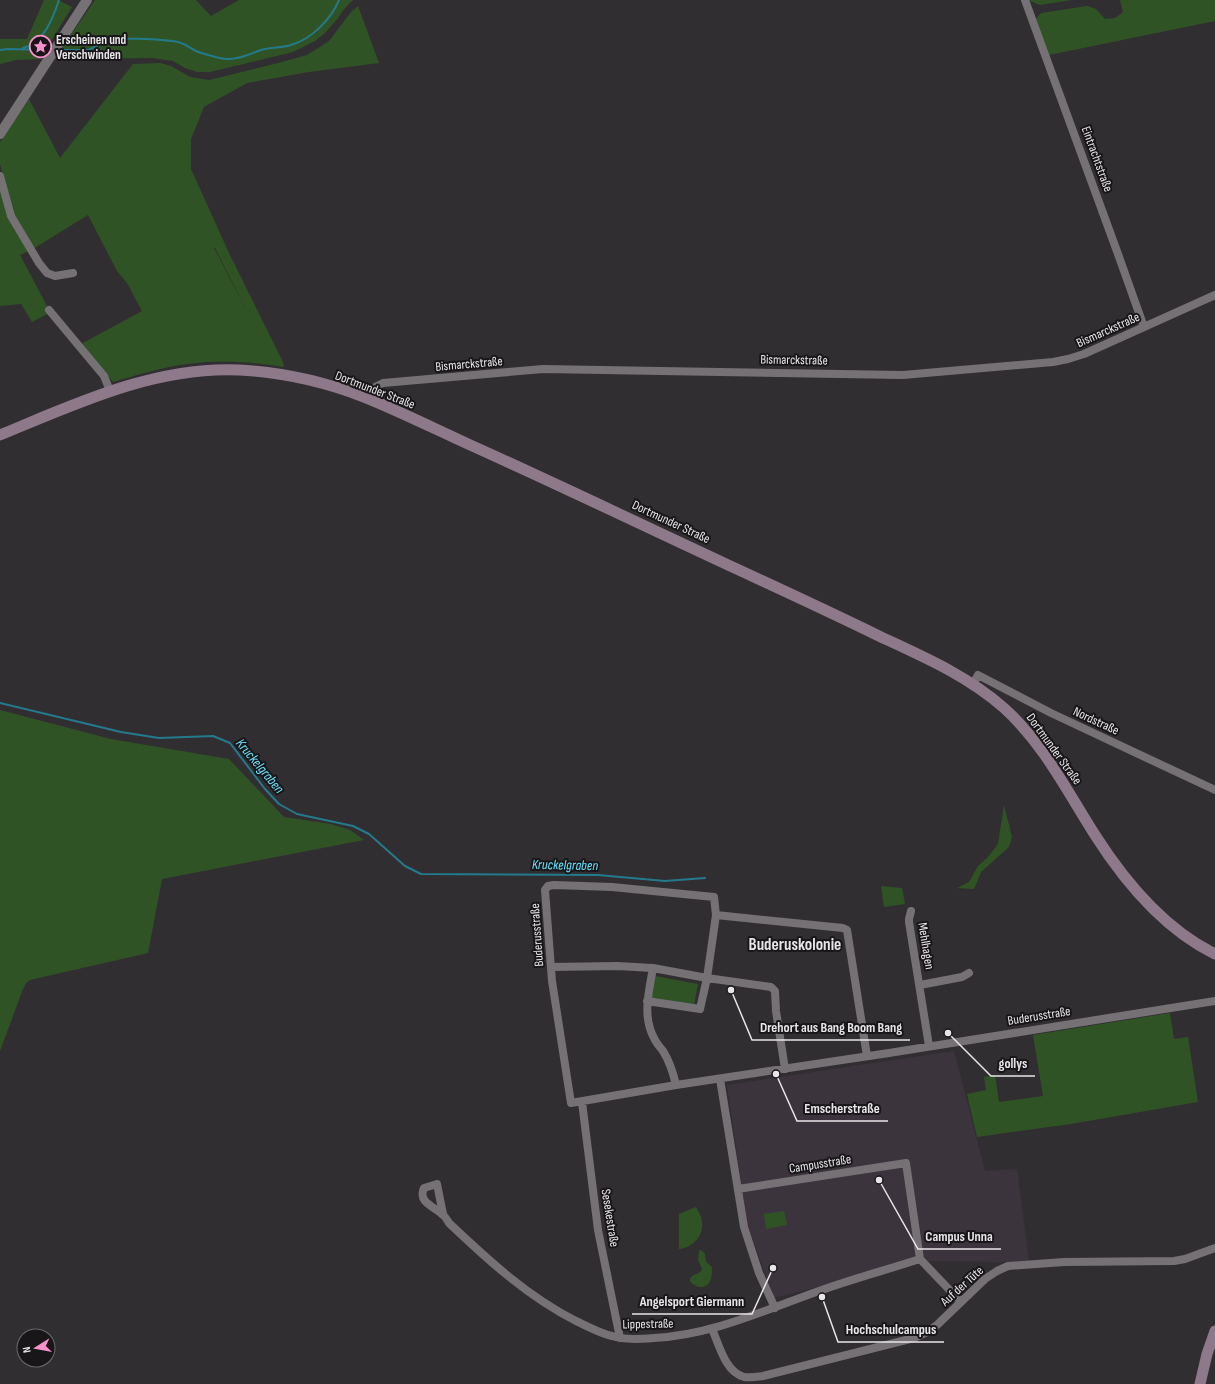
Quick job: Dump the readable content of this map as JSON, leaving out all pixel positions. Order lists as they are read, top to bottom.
{
  "streets": {
    "main road": ["Dortmunder Straße"],
    "street": [
      "Eintrachtstraße",
      "Bismarckstraße",
      "Nordstraße",
      "Buderusstraße",
      "Mehlhagen",
      "Campusstraße",
      "Sesekestraße",
      "Auf der Tüte",
      "Lippestraße"
    ]
  },
  "crossings": [
    ["Eintrachtstraße", "Bismarckstraße"],
    ["Bismarckstraße", "Dortmunder Straße"],
    ["Dortmunder Straße", "Nordstraße"],
    ["Buderusstraße", "Mehlhagen"],
    ["Buderusstraße", "Sesekestraße"],
    ["Campusstraße", "Lippestraße"],
    ["Sesekestraße", "Lippestraße"],
    ["Auf der Tüte", "Lippestraße"]
  ],
  "districts": ["Buderuskolonie"],
  "water": ["Kruckelgraben"],
  "places": {
    "place": ["Erscheinen und Verschwinden"],
    "other": [
      "Drehort aus Bang Boom Bang",
      "gollys",
      "Emscherstraße",
      "Campus Unna",
      "Angelsport Giermann",
      "Hochschulcampus"
    ]
  },
  "north": "left"
}
